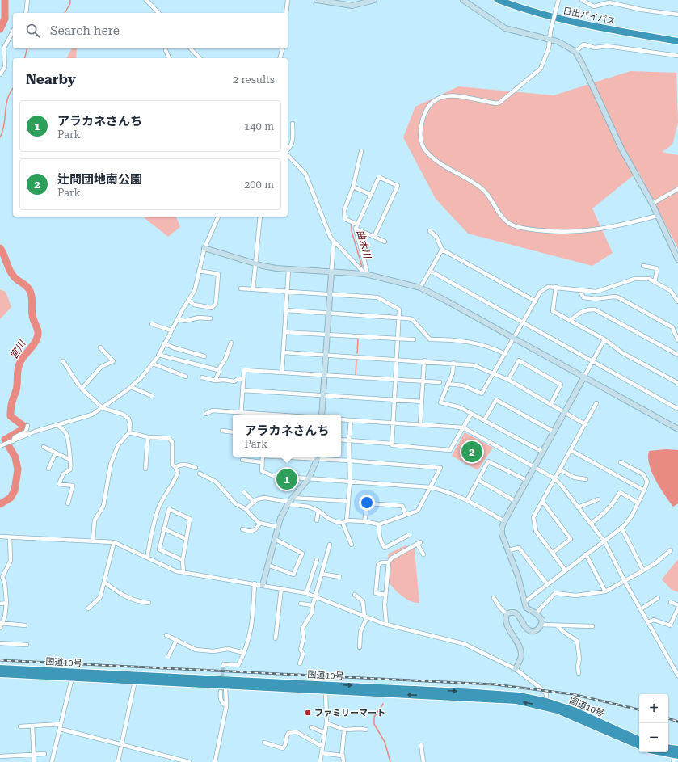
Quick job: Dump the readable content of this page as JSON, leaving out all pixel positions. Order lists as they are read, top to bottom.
{
  "streets": {
    "highway": ["日出バイパス", "国道10号"]
  },
  "water": ["曲木川", "宮川"],
  "places": ["ファミリーマート"],
  "page": {
    "search": "Search here",
    "heading": ["Nearby", "2 results"],
    "list": [
      {
        "mark": "1",
        "name": "アラカネさんち",
        "note": "Park",
        "value": "140 m"
      },
      {
        "mark": "2",
        "name": "辻間団地南公園",
        "note": "Park",
        "value": "200 m"
      }
    ],
    "popup": ["アラカネさんち", "Park"],
    "pins": ["2", "1"],
    "map_buttons": ["+", "−"]
  }
}
